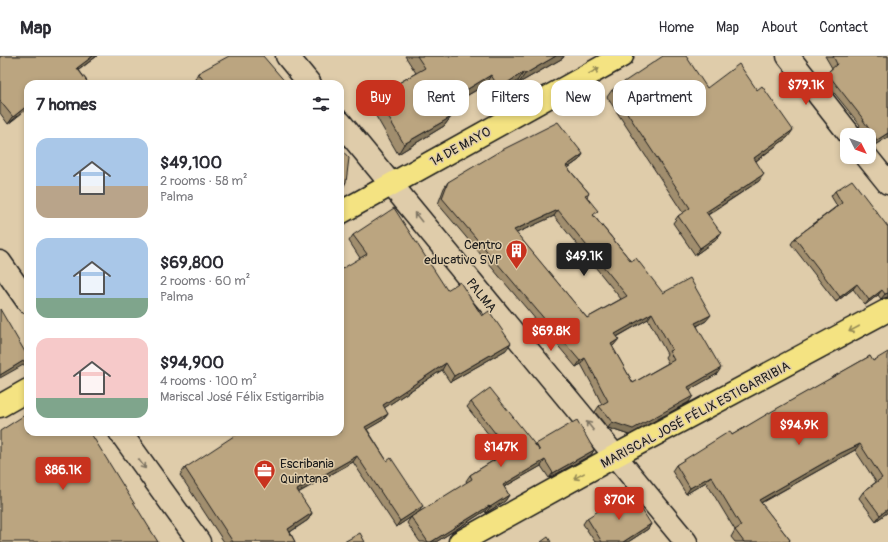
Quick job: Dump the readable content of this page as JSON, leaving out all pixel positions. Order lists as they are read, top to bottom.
{
  "streets": {
    "main road": ["14 DE MAYO", "MARISCAL JOSÉ FÉLIX ESTIGARRIBIA"],
    "street": ["PALMA"]
  },
  "crossings": [
    ["14 DE MAYO", "PALMA"],
    ["PALMA", "MARISCAL JOSÉ FÉLIX ESTIGARRIBIA"]
  ],
  "one_way": ["14 DE MAYO", "PALMA", "MARISCAL JOSÉ FÉLIX ESTIGARRIBIA"],
  "places": {
    "building": ["Centro educativo SVP"],
    "office": ["Escribania Quintana"]
  },
  "north": "bottom right",
  "page": {
    "header": "Map",
    "nav": [
      "Home",
      "Map",
      "About",
      "Contact"
    ],
    "price": [
      "$79.1K",
      "$49.1K",
      "$69.8K",
      "$94.9K",
      "$147K",
      "$86.1K",
      "$70K"
    ],
    "chip": [
      "Buy",
      "Rent",
      "Filters",
      "New",
      "Apartment"
    ],
    "heading": "7 homes",
    "list": [
      {
        "name": "$49,100",
        "note": "2 rooms · 58 m² · Palma"
      },
      {
        "name": "$69,800",
        "note": "2 rooms · 60 m² · Palma"
      },
      {
        "name": "$94,900",
        "note": "4 rooms · 100 m² · Mariscal José Félix Estigarribia"
      }
    ]
  }
}
